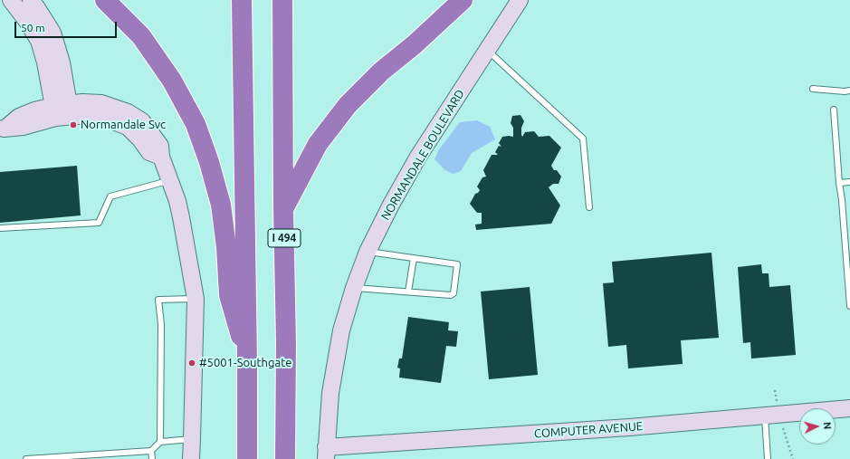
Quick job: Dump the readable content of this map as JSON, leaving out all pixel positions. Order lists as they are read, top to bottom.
{
  "streets": {
    "highway": ["I 494"],
    "street": ["NORMANDALE BOULEVARD", "COMPUTER AVENUE"]
  },
  "crossings": [
    ["NORMANDALE BOULEVARD", "COMPUTER AVENUE"]
  ],
  "places": ["Normandale Svc", "#5001-Southgate"],
  "scale_bar": "50 m",
  "north": "right"
}
